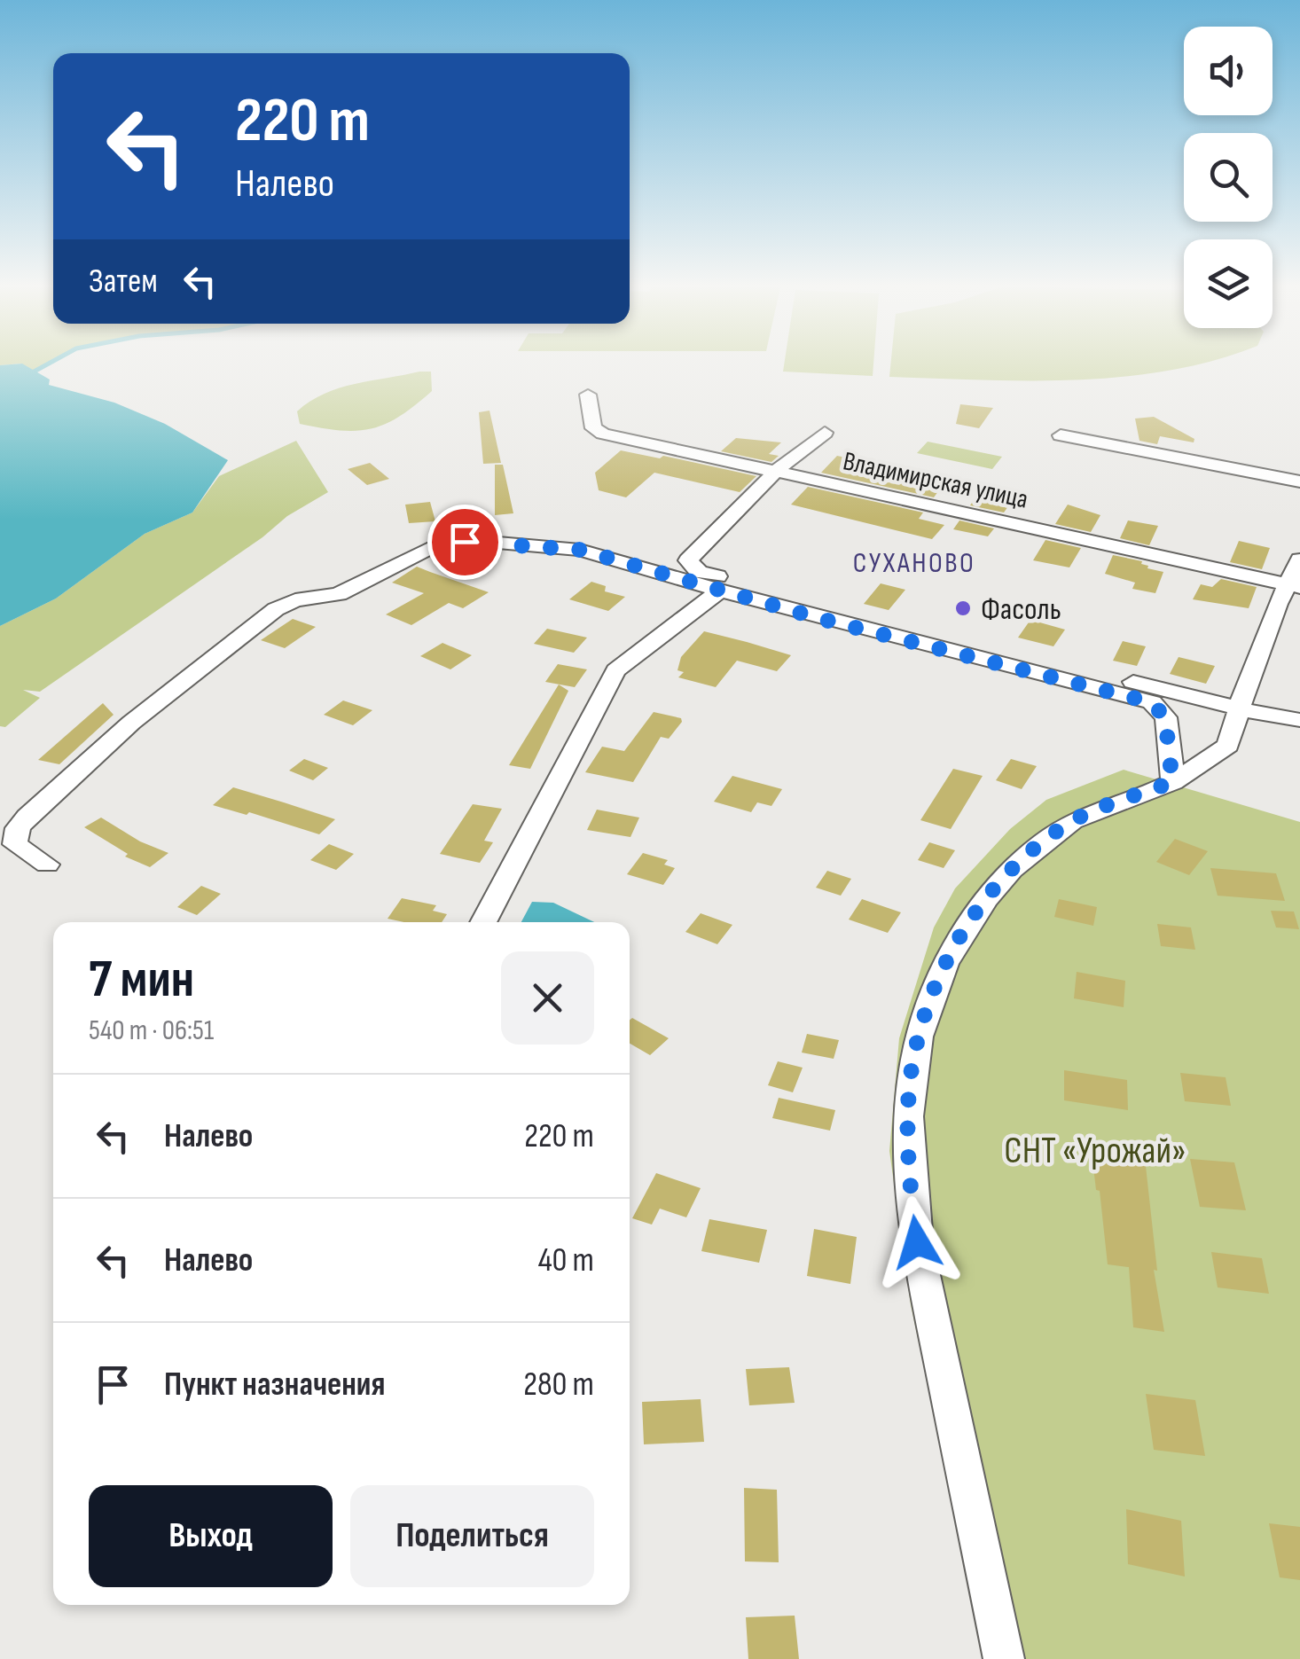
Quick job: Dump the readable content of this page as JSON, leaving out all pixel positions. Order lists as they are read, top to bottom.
{
  "streets": {
    "street": ["Владимирская улица"]
  },
  "districts": ["СУХАНОВО"],
  "parks": ["СНТ «Урожай»"],
  "places": ["Фасоль"],
  "page": {
    "turn": ["220 m", "Налево"],
    "then": "Затем",
    "heading": ["7 мин", "540 m · 06:51"],
    "list": [
      {
        "name": "Налево",
        "value": "220 m"
      },
      {
        "name": "Налево",
        "value": "40 m"
      },
      {
        "name": "Пункт назначения",
        "value": "280 m"
      }
    ],
    "buttons": ["Выход", "Поделиться"]
  }
}
